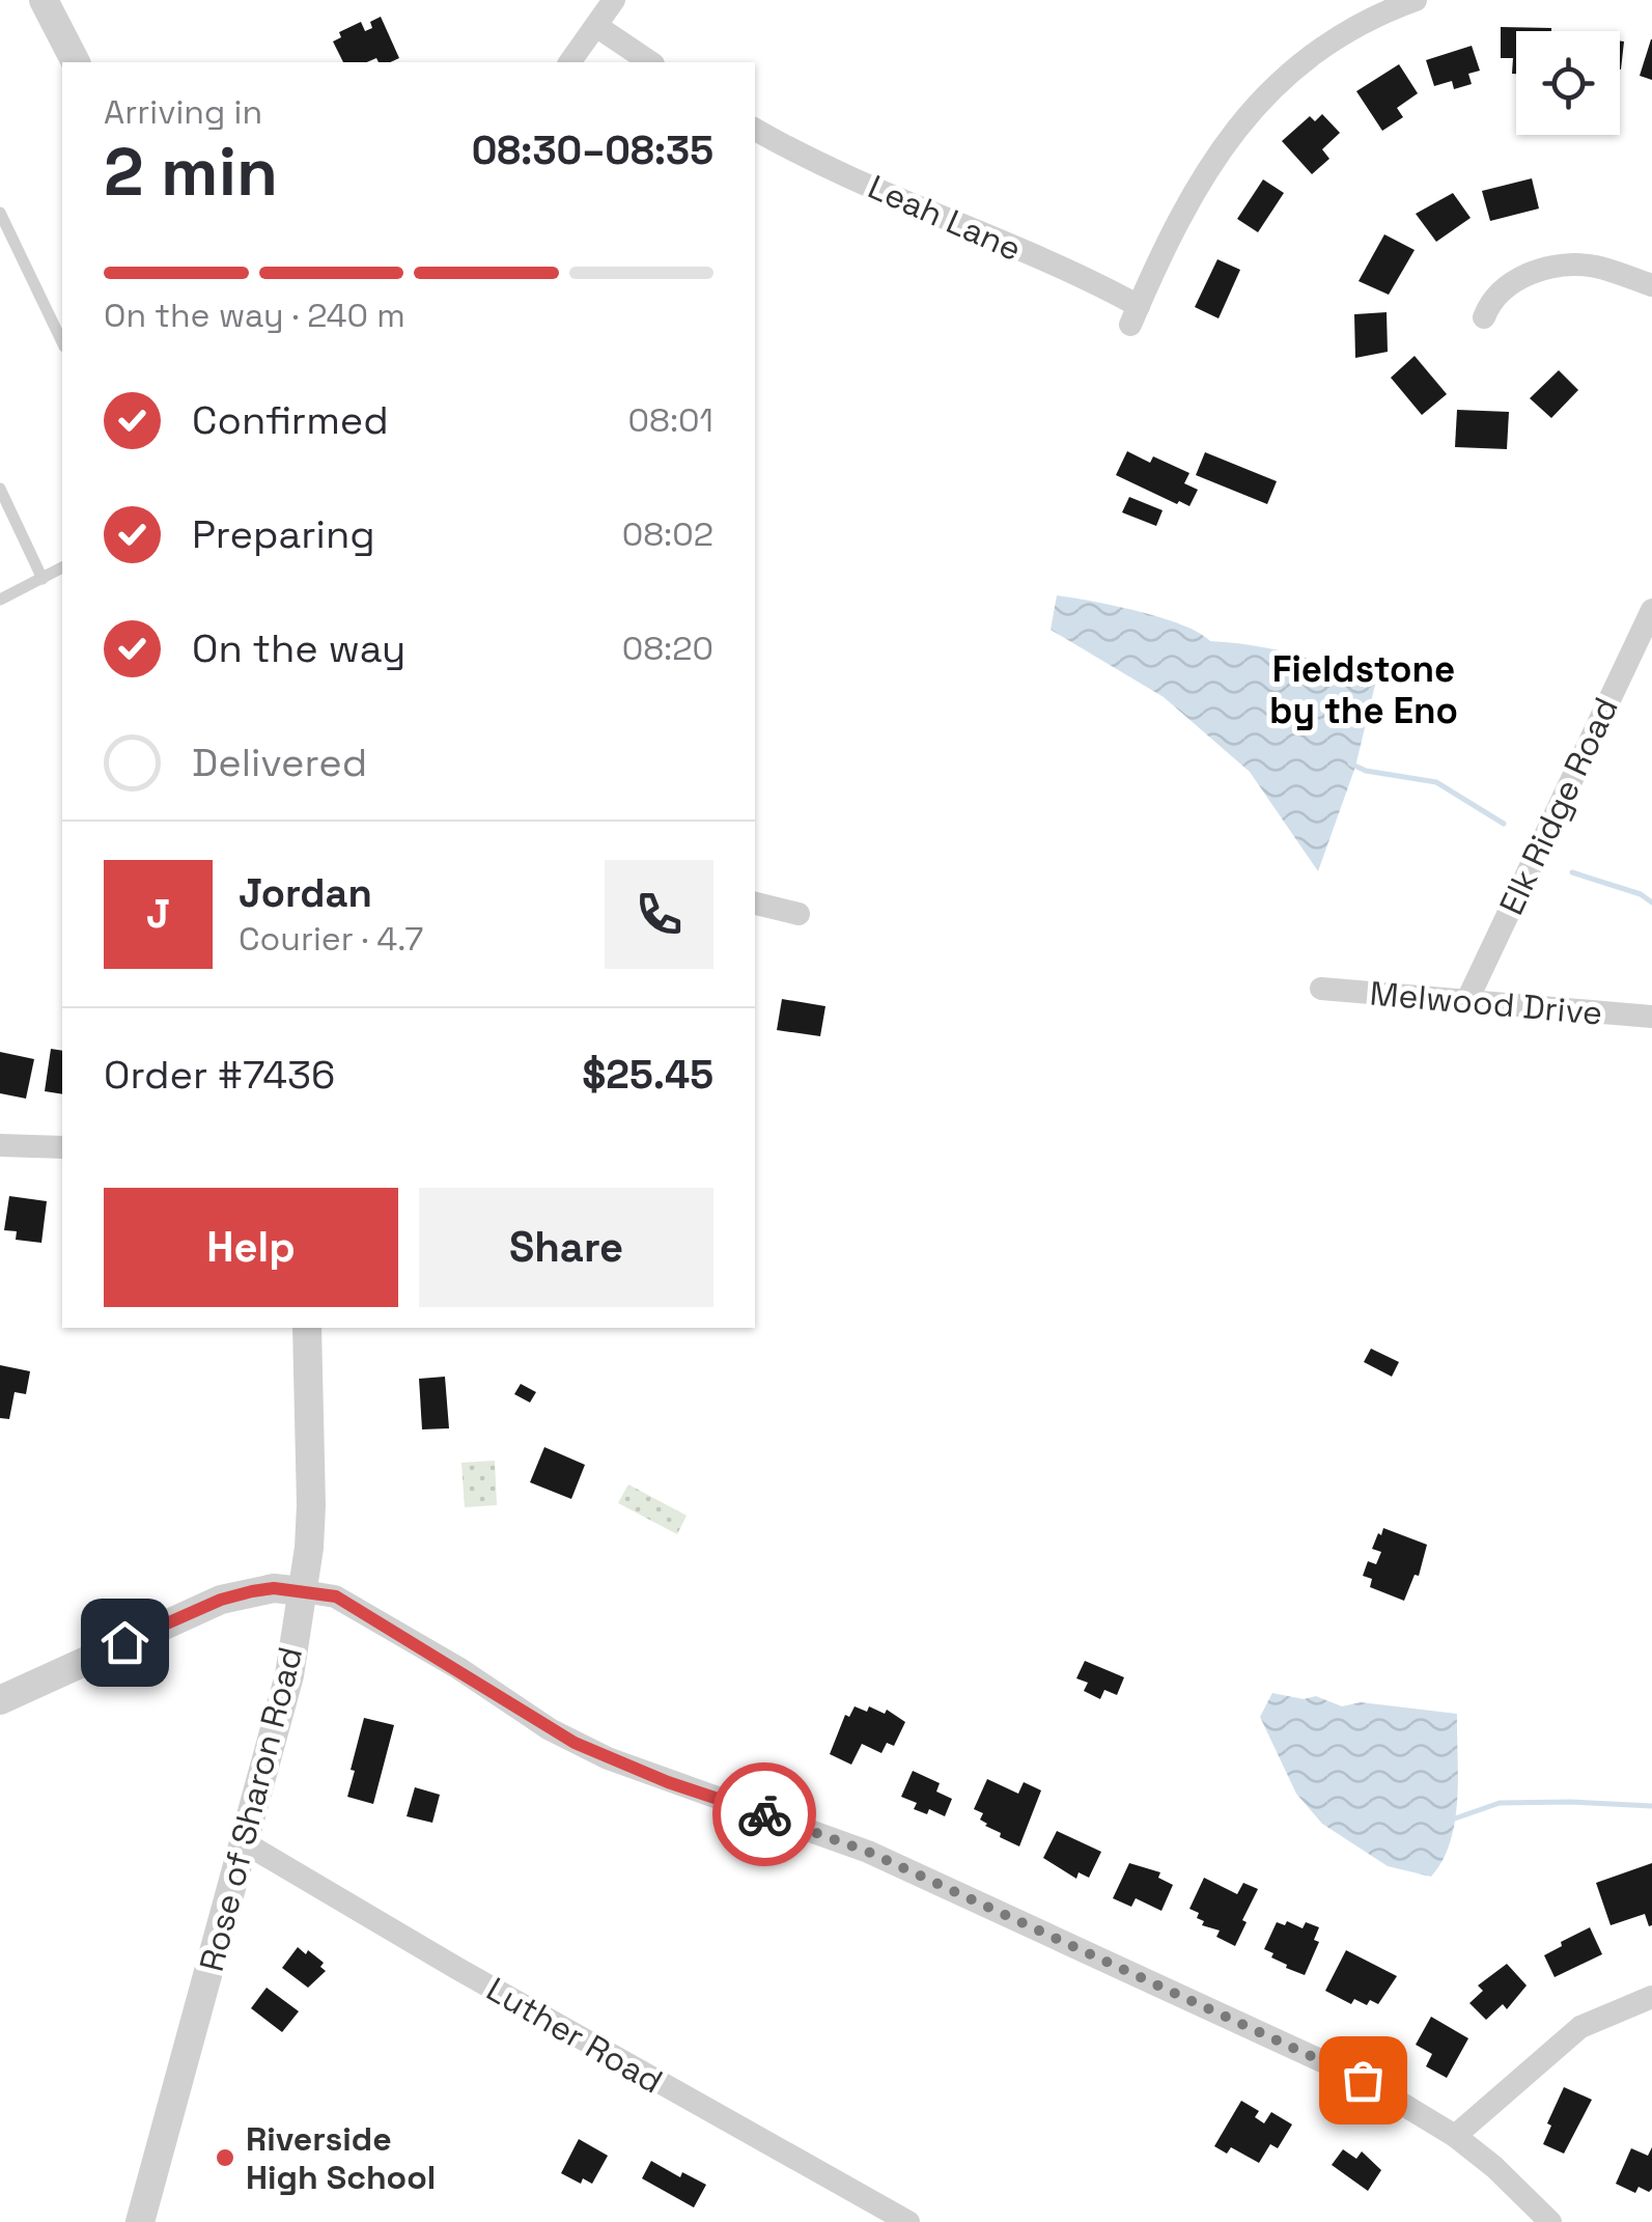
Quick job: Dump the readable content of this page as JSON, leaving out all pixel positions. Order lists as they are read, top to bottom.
{
  "streets": {
    "street": [
      "Leah Lane",
      "Elk Ridge Road",
      "Melwood Drive",
      "Rose of Sharon Road",
      "Luther Road"
    ]
  },
  "crossings": [
    ["Elk Ridge Road", "Melwood Drive"],
    ["Rose of Sharon Road", "Luther Road"]
  ],
  "districts": ["Fieldstone by the Eno"],
  "places": ["Riverside High School"],
  "page": {
    "heading": ["2 min", "Arriving in", "08:30–08:35"],
    "panel": [
      "Jordan",
      "Courier · 4.7",
      "Order #7436",
      "$25.45"
    ],
    "bar": "On the way · 240 m",
    "list": [
      ["Confirmed", "08:01"],
      ["Preparing", "08:02"],
      ["On the way", "08:20"],
      "Delivered"
    ],
    "round": "J",
    "buttons": ["Help", "Share"]
  }
}
